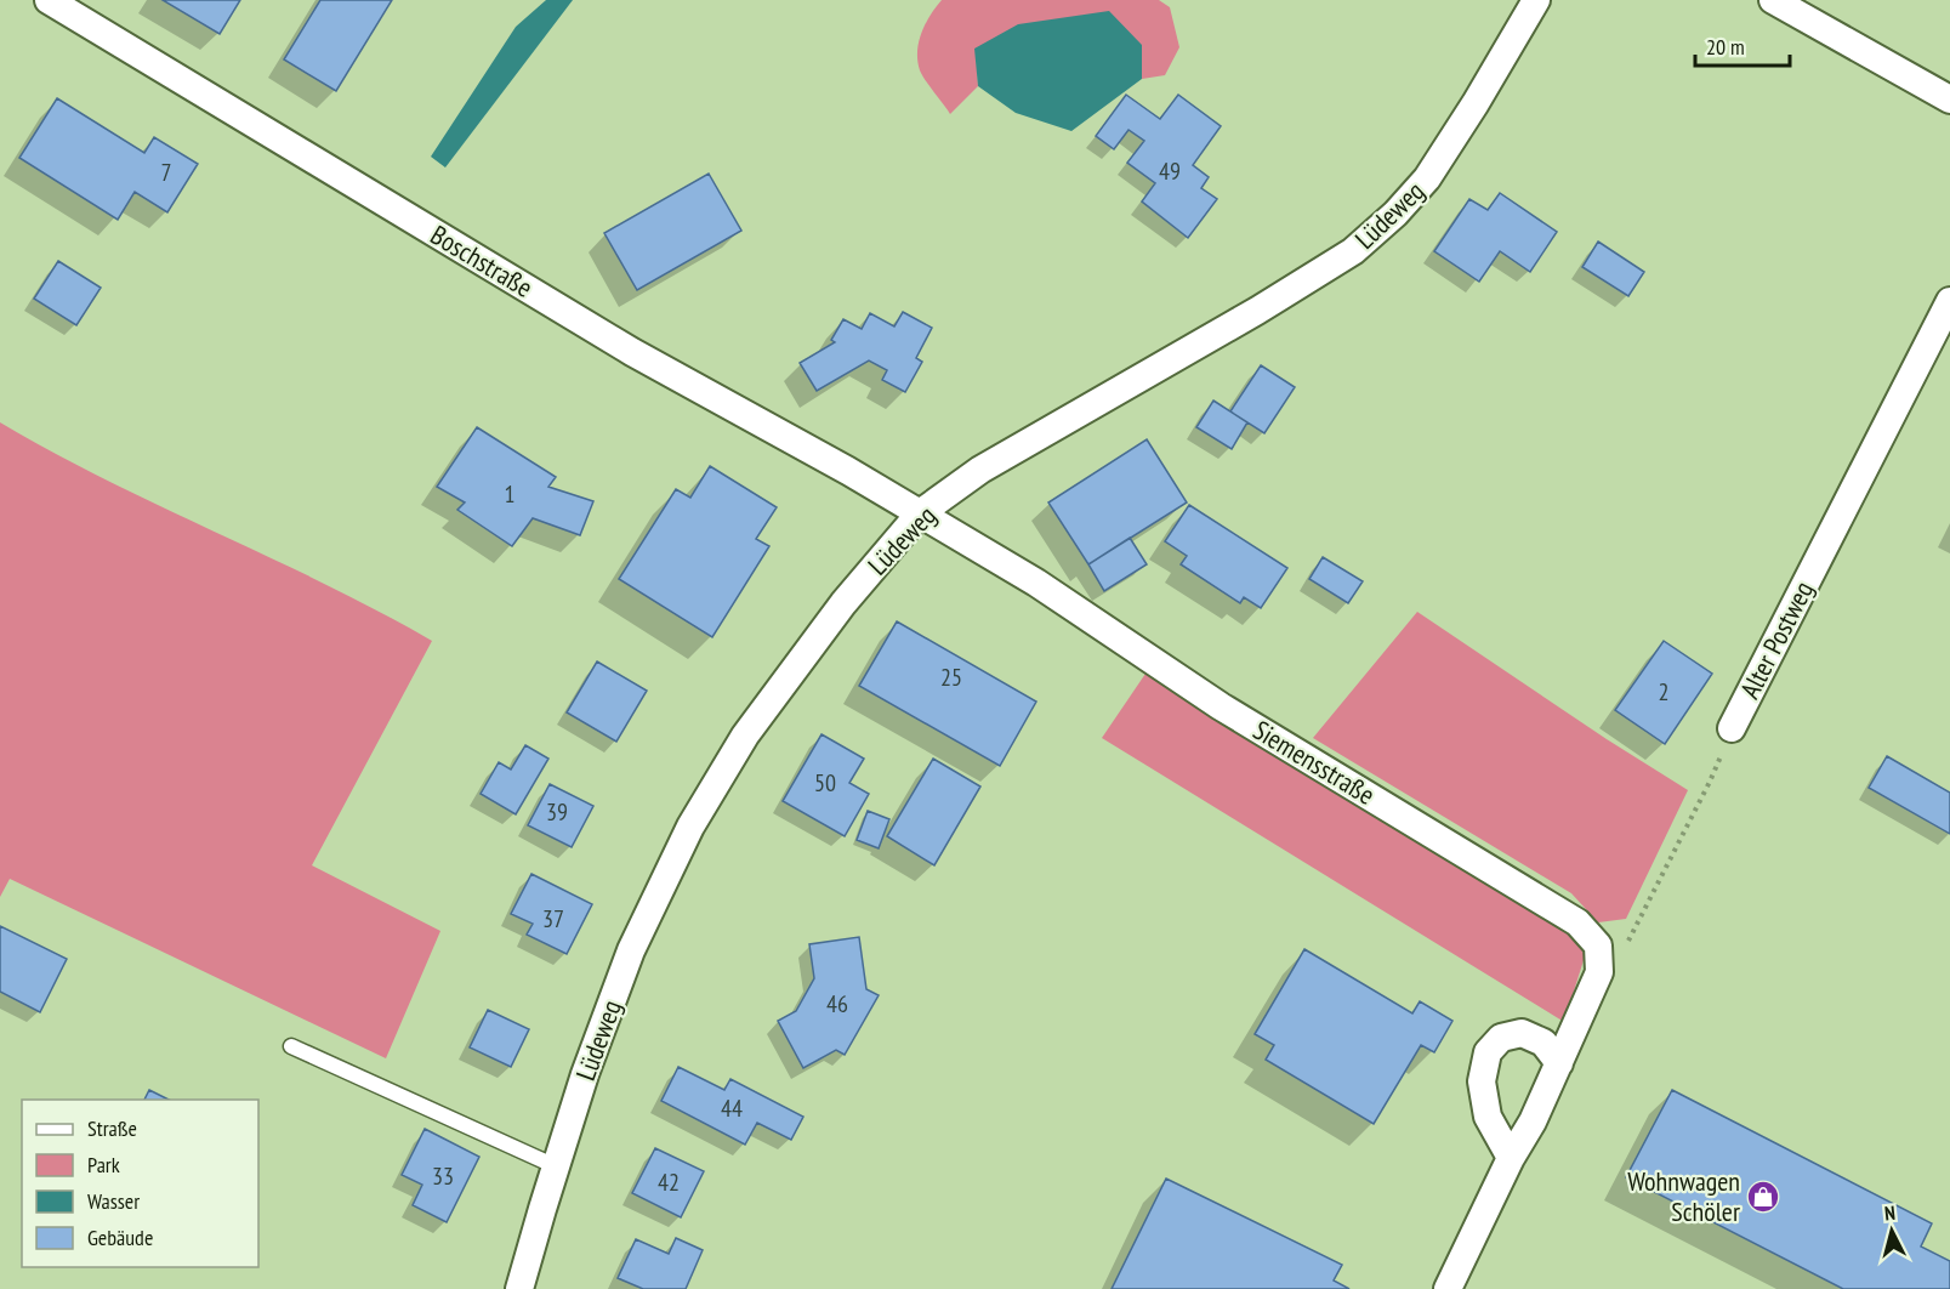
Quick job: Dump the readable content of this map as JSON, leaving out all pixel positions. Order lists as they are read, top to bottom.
{
  "streets": {
    "street": [
      "Lüdeweg",
      "Boschstraße",
      "Alter Postweg",
      "Siemensstraße"
    ]
  },
  "crossings": [
    ["Lüdeweg", "Boschstraße"],
    ["Lüdeweg", "Siemensstraße"],
    ["Boschstraße", "Siemensstraße"],
    ["Alter Postweg", "Siemensstraße"]
  ],
  "places": {
    "shop": ["Wohnwagen Schöler"]
  },
  "house_numbers": [
    "49",
    "7",
    "1",
    "25",
    "2",
    "50",
    "39",
    "37",
    "46",
    "44",
    "33",
    "42"
  ],
  "legend": [
    "Straße",
    "Park",
    "Wasser",
    "Gebäude"
  ],
  "scale_bar": "20 m",
  "north": "top"
}
